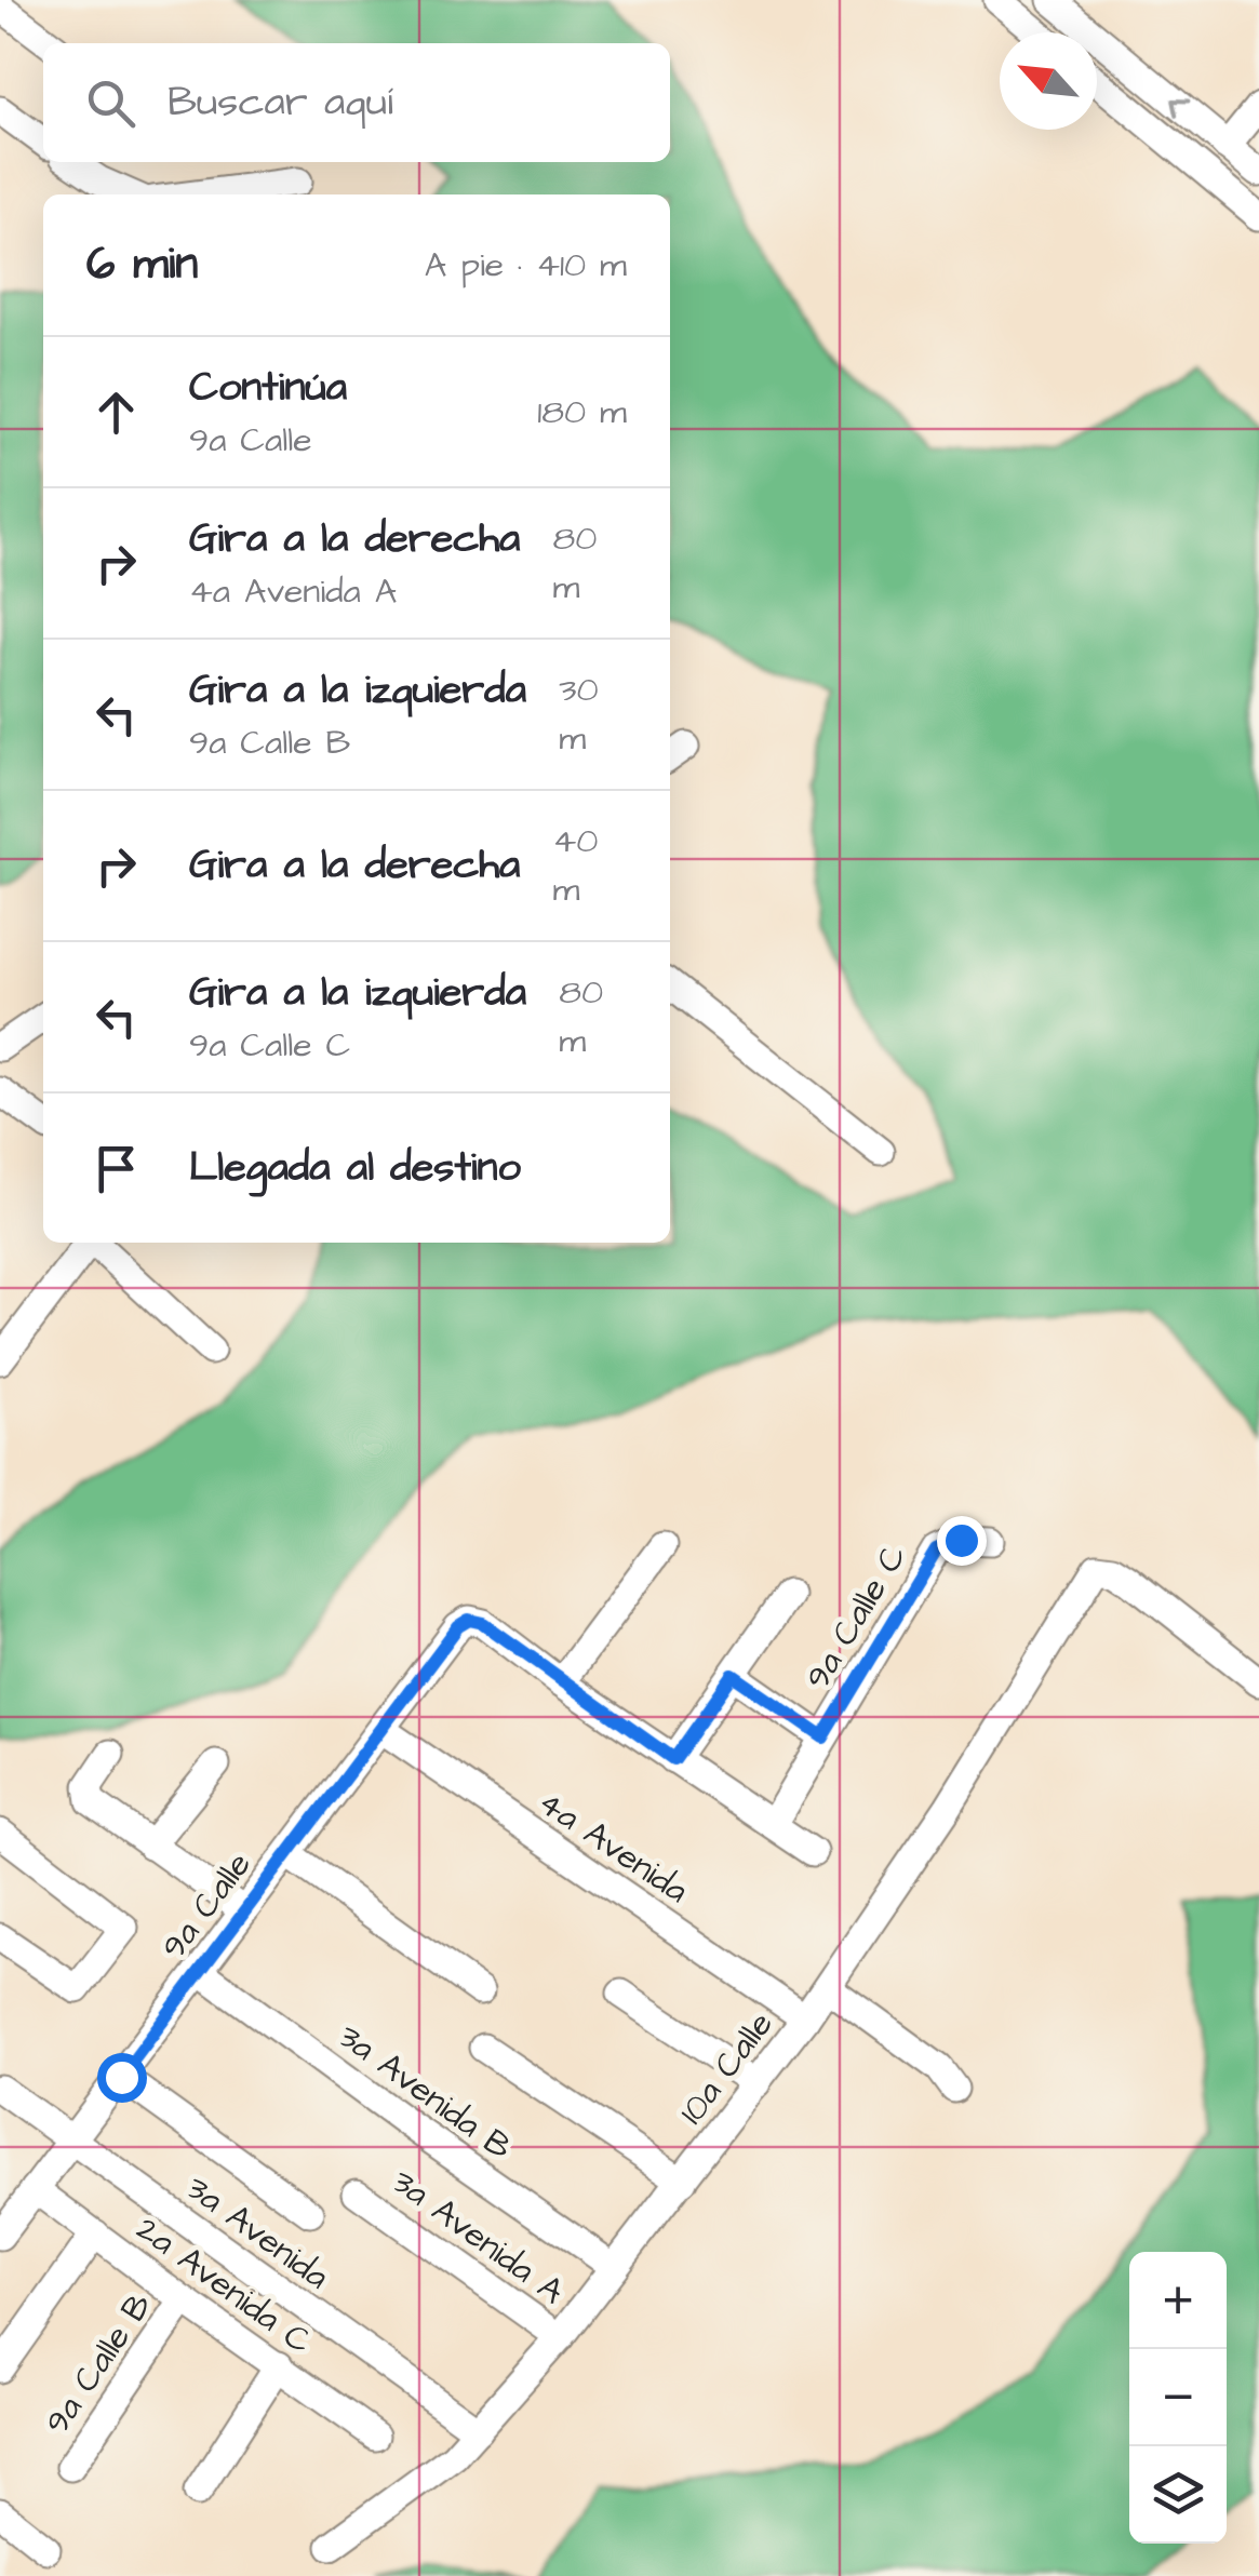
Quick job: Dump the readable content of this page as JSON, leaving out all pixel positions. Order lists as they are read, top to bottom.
{
  "streets": {
    "street": [
      "9a Calle C",
      "4a Avenida",
      "9a Calle",
      "10a Calle",
      "3a Avenida B",
      "3a Avenida",
      "3a Avenida A",
      "2a Avenida C",
      "9a Calle B"
    ]
  },
  "crossings": [
    ["4a Avenida", "9a Calle"],
    ["4a Avenida", "10a Calle"],
    ["9a Calle", "3a Avenida B"],
    ["9a Calle", "3a Avenida"],
    ["9a Calle", "2a Avenida C"],
    ["10a Calle", "3a Avenida B"],
    ["10a Calle", "3a Avenida"],
    ["10a Calle", "3a Avenida A"],
    ["2a Avenida C", "9a Calle B"]
  ],
  "north": "top left",
  "page": {
    "search": "Buscar aquí",
    "heading": ["6 min", "A pie · 410 m"],
    "list": [
      ["Continúa", "9a Calle", "180 m"],
      ["Gira a la derecha", "4a Avenida A", "80 m"],
      ["Gira a la izquierda", "9a Calle B", "30 m"],
      ["Gira a la derecha", "40 m"],
      ["Gira a la izquierda", "9a Calle C", "80 m"],
      "Llegada al destino"
    ],
    "map_buttons": ["+", "−"]
  }
}
